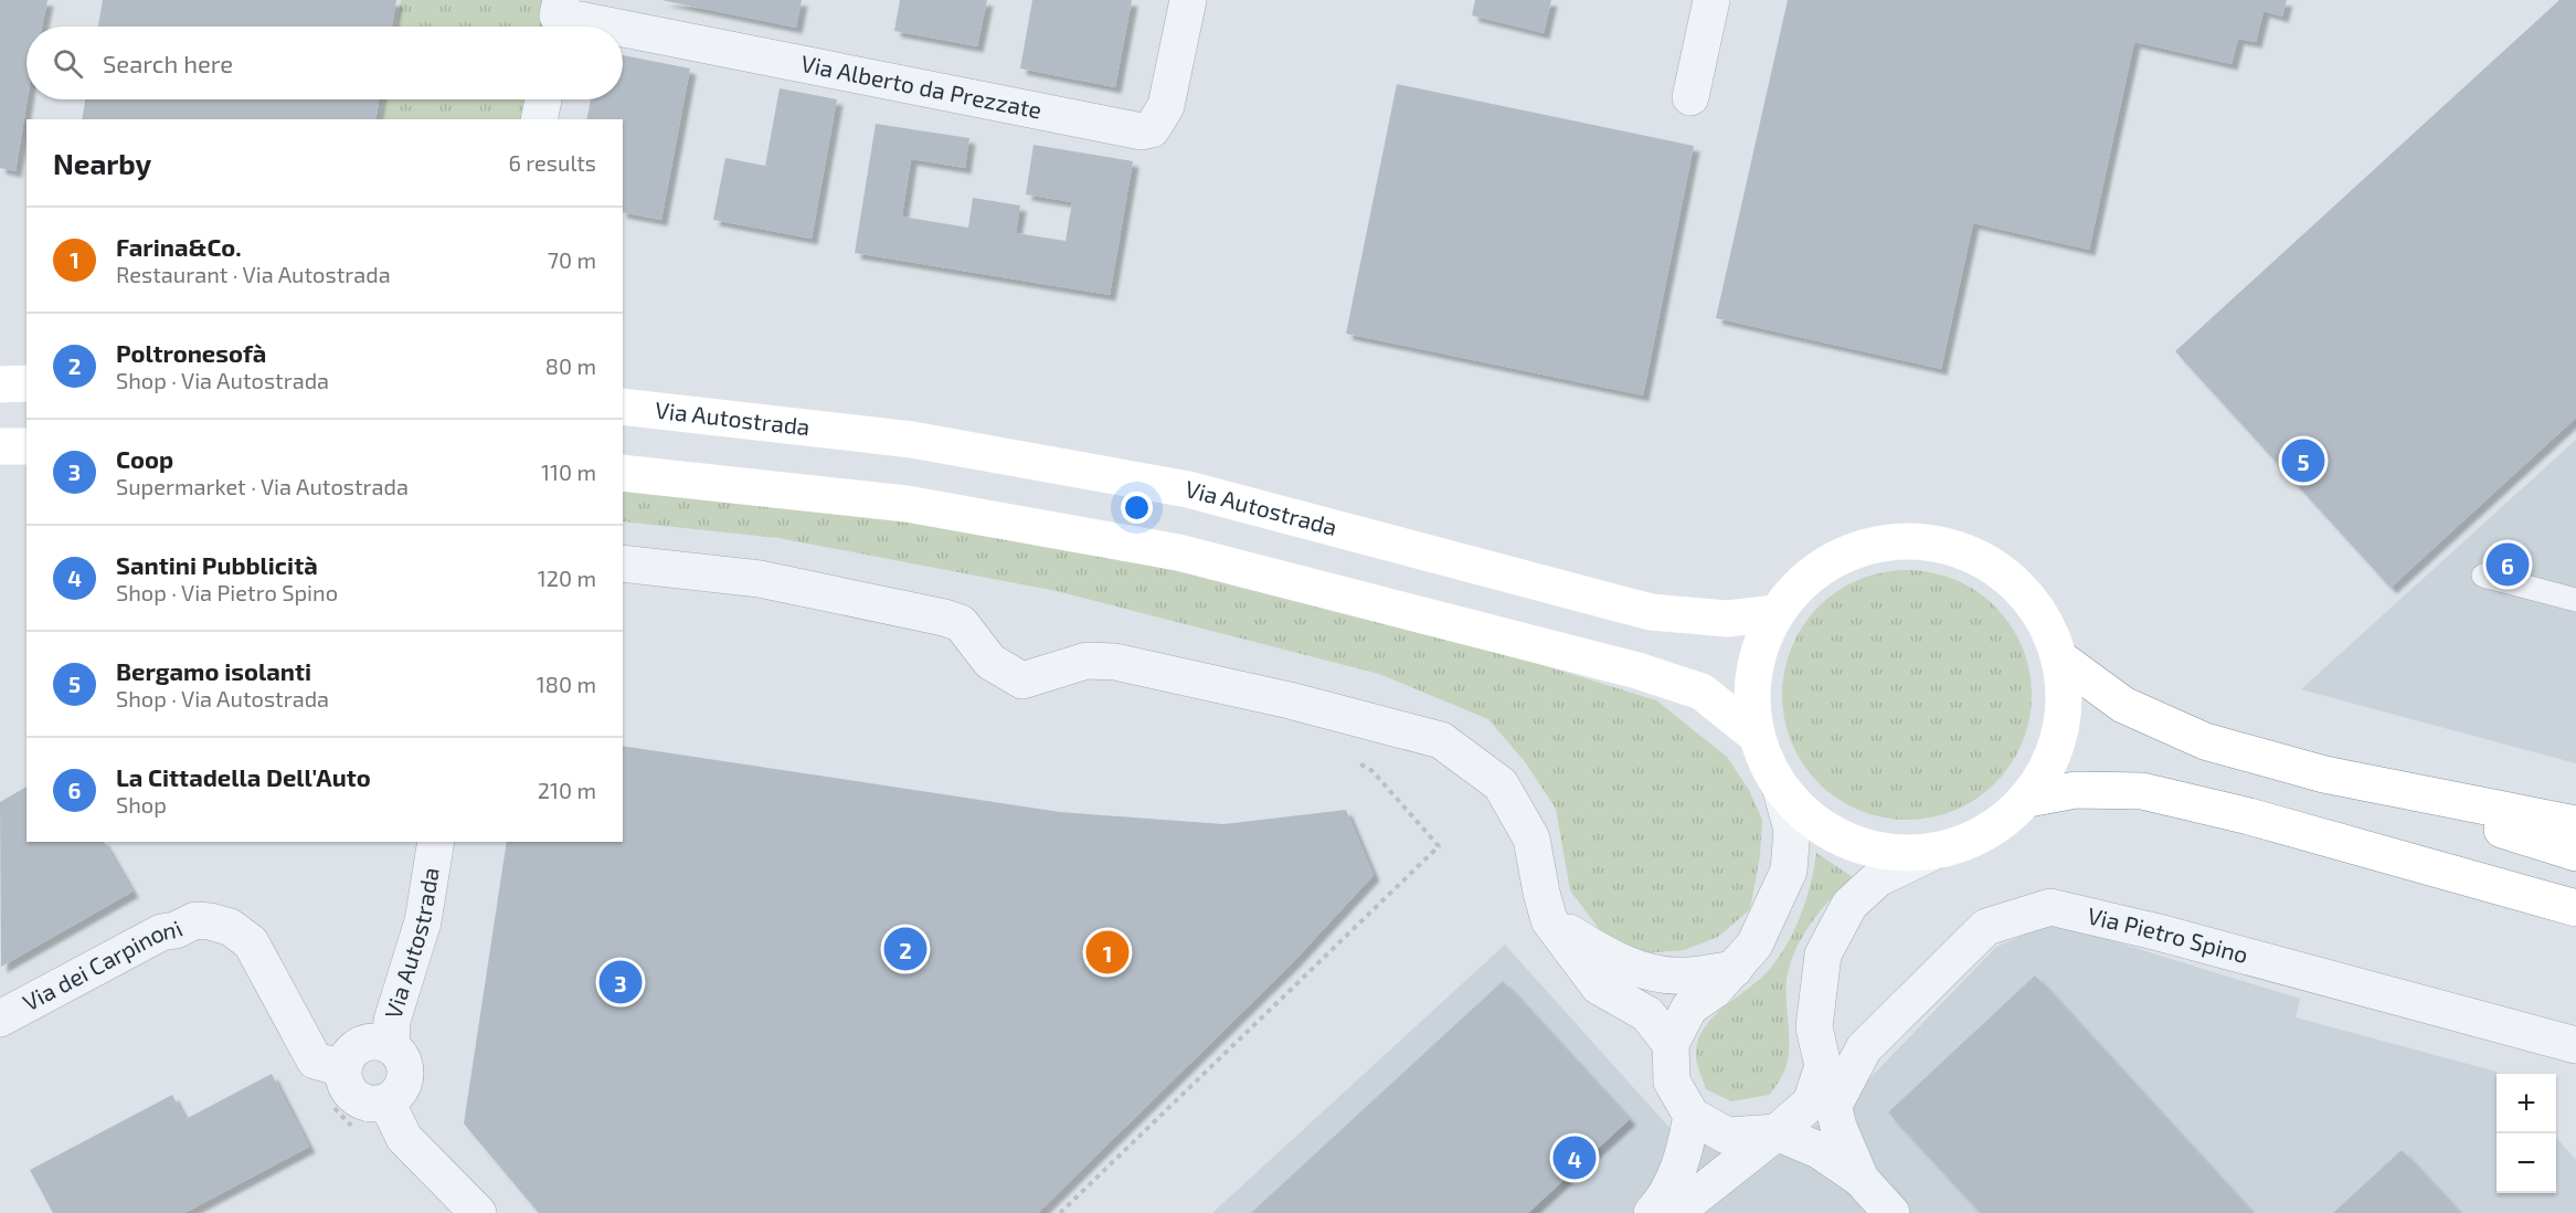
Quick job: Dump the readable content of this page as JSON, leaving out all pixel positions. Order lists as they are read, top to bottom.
{
  "streets": {
    "main road": ["Via Autostrada"],
    "street": ["Via Alberto da Prezzate", "Via Pietro Spino", "Via dei Carpinoni"]
  },
  "crossings": [
    ["Via Autostrada", "Via dei Carpinoni"]
  ],
  "page": {
    "search": "Search here",
    "heading": ["Nearby", "6 results"],
    "list": [
      {
        "mark": "1",
        "name": "Farina&Co.",
        "note": "Restaurant · Via Autostrada",
        "value": "70 m"
      },
      {
        "mark": "2",
        "name": "Poltronesofà",
        "note": "Shop · Via Autostrada",
        "value": "80 m"
      },
      {
        "mark": "3",
        "name": "Coop",
        "note": "Supermarket · Via Autostrada",
        "value": "110 m"
      },
      {
        "mark": "4",
        "name": "Santini Pubblicità",
        "note": "Shop · Via Pietro Spino",
        "value": "120 m"
      },
      {
        "mark": "5",
        "name": "Bergamo isolanti",
        "note": "Shop · Via Autostrada",
        "value": "180 m"
      },
      {
        "mark": "6",
        "name": "La Cittadella Dell'Auto",
        "note": "Shop",
        "value": "210 m"
      }
    ],
    "pins": [
      "5",
      "6",
      "2",
      "1",
      "3",
      "4"
    ],
    "map_buttons": ["+", "−"]
  }
}
